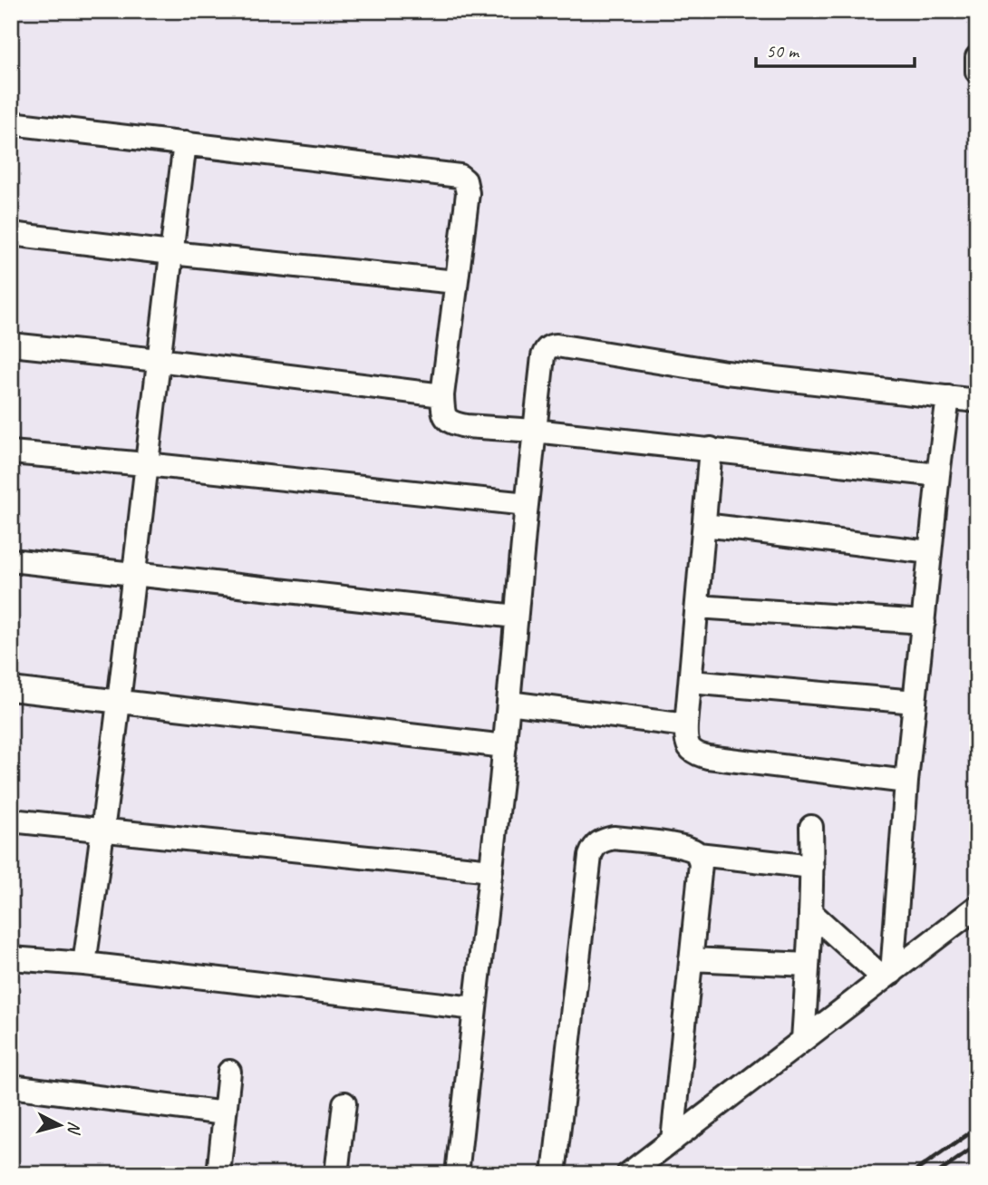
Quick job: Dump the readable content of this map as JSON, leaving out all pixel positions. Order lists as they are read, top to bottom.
{
  "scale_bar": "50 m",
  "north": "right"
}
